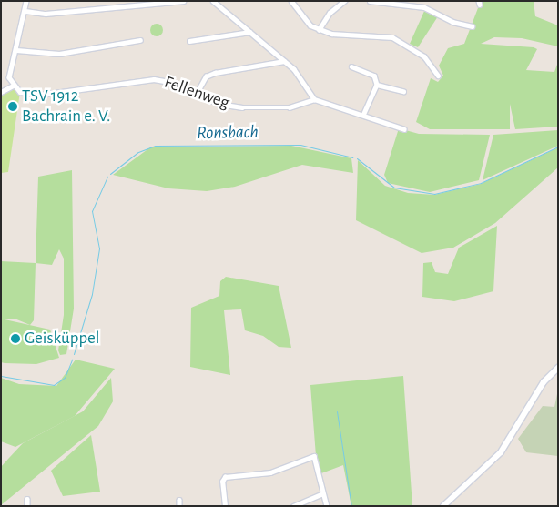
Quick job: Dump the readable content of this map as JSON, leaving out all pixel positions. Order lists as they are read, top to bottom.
{
  "streets": {
    "street": ["Fellenweg"]
  },
  "water": ["Ronsbach"],
  "places": ["TSV 1912 Bachrain e. V.", "Geisküppel"]
}
